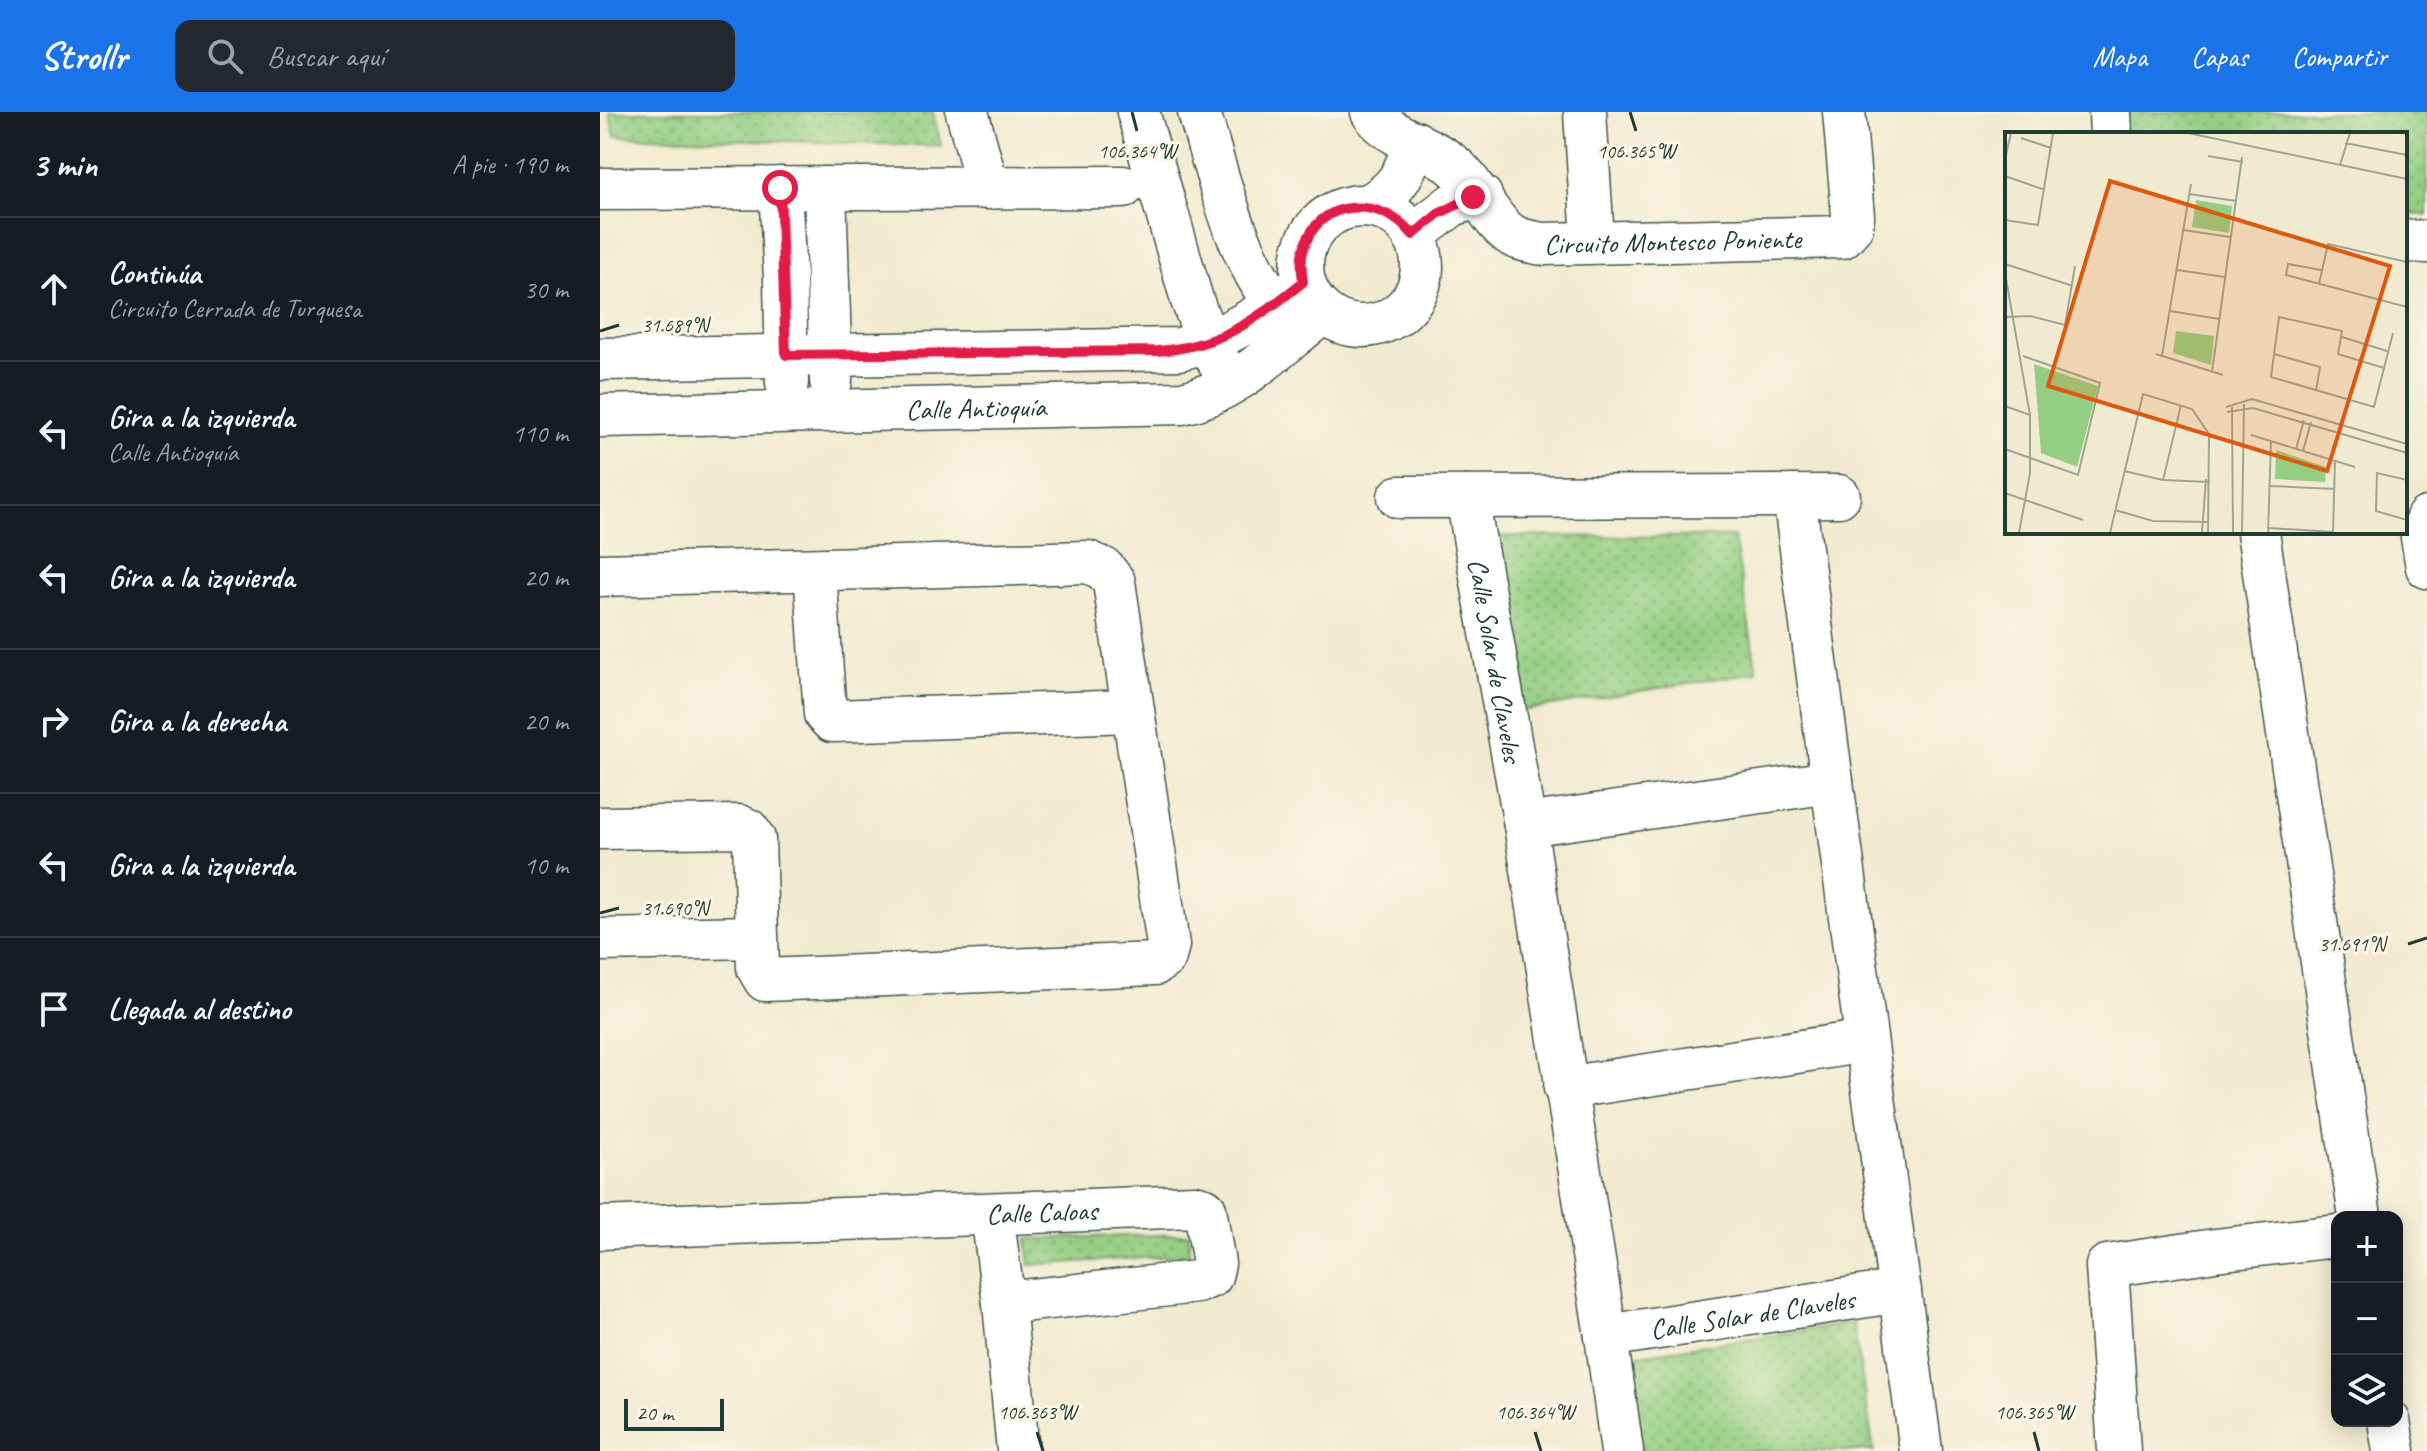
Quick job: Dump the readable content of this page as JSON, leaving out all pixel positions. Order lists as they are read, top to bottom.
{
  "streets": {
    "street": [
      "Circuito Montesco Poniente",
      "Calle Antioquía",
      "Calle Solar de Claveles",
      "Calle Caloas"
    ]
  },
  "scale_bar": "20 m",
  "page": {
    "header": "Strollr",
    "search": "Buscar aquí",
    "nav": ["Mapa", "Capas", "Compartir"],
    "heading": ["3 min", "A pie · 190 m"],
    "list": [
      ["Continúa", "Circuito Cerrada de Turquesa", "30 m"],
      ["Gira a la izquierda", "Calle Antioquía", "110 m"],
      ["Gira a la izquierda", "20 m"],
      ["Gira a la derecha", "20 m"],
      ["Gira a la izquierda", "10 m"],
      "Llegada al destino"
    ],
    "map_buttons": ["+", "−"],
    "scale": "20 m"
  },
  "coordinates": [
    "106.364°W",
    "106.365°W",
    "31.689°N",
    "31.690°N",
    "31.691°N",
    "106.363°W"
  ]
}
